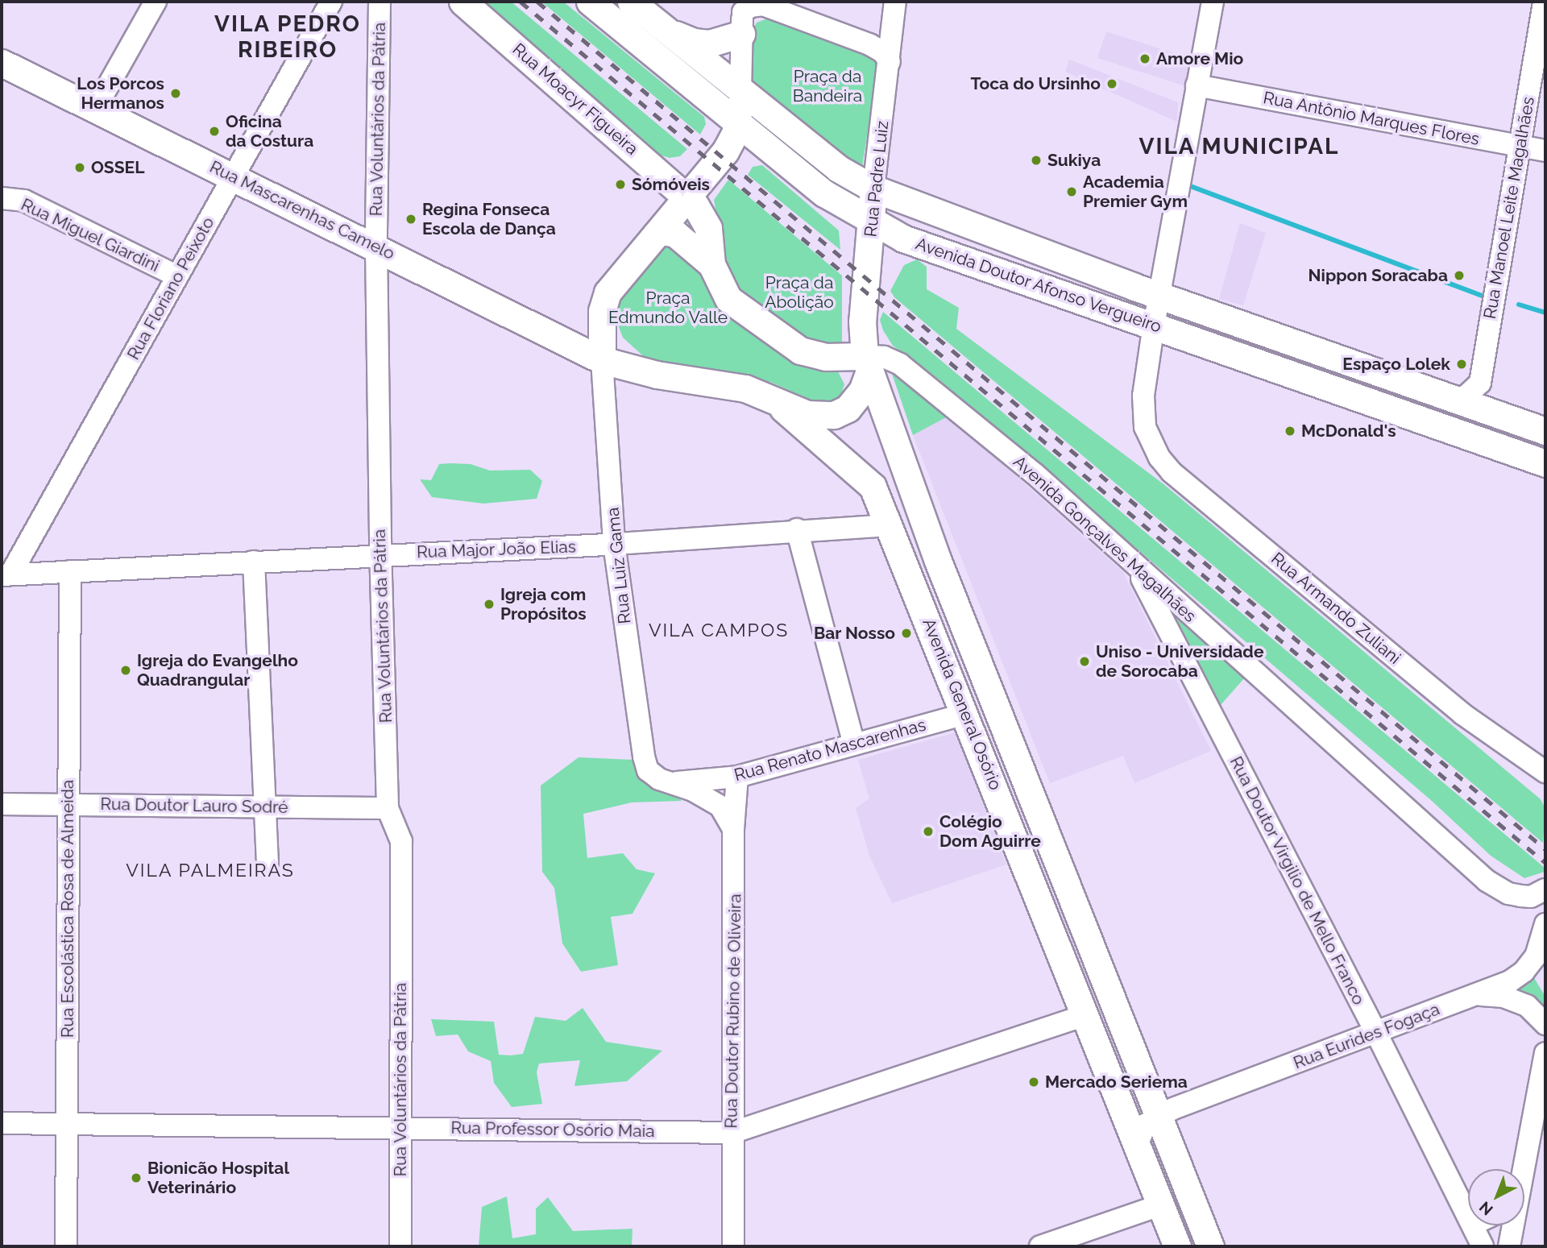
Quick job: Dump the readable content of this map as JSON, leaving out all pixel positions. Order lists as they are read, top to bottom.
{
  "streets": {
    "main road": [
      "Rua Moacyr Figueira",
      "Rua Padre Luiz",
      "Rua Mascarenhas Camelo",
      "Avenida Doutor Afonso Vergueiro",
      "Avenida General Osório"
    ],
    "street": [
      "Rua Antônio Marques Flores",
      "Rua Voluntários da Pátria",
      "Rua Manoel Leite Magalhães",
      "Rua Miguel Giardini",
      "Rua Floriano Peixoto",
      "Avenida Gonçalves Magalhães",
      "Rua Major João Elias",
      "Rua Luiz Gama",
      "Rua Armando Zuliani",
      "Rua Renato Mascarenhas",
      "Rua Doutor Lauro Sodré",
      "Rua Doutor Virgilio de Mello Franco",
      "Rua Escolástica Rosa de Almeida",
      "Rua Doutor Rubino de Oliveira",
      "Rua Eurides Fogaça",
      "Rua Professor Osório Maia"
    ]
  },
  "crossings": [
    ["Rua Antônio Marques Flores", "Rua Manoel Leite Magalhães"],
    ["Rua Voluntários da Pátria", "Rua Mascarenhas Camelo"],
    ["Rua Voluntários da Pátria", "Rua Major João Elias"],
    ["Rua Voluntários da Pátria", "Rua Doutor Lauro Sodré"],
    ["Rua Voluntários da Pátria", "Rua Professor Osório Maia"],
    ["Rua Padre Luiz", "Avenida Doutor Afonso Vergueiro"],
    ["Rua Padre Luiz", "Avenida Gonçalves Magalhães"],
    ["Rua Padre Luiz", "Avenida General Osório"],
    ["Rua Manoel Leite Magalhães", "Avenida Doutor Afonso Vergueiro"],
    ["Rua Mascarenhas Camelo", "Rua Floriano Peixoto"],
    ["Rua Mascarenhas Camelo", "Rua Luiz Gama"],
    ["Rua Miguel Giardini", "Rua Floriano Peixoto"],
    ["Avenida Doutor Afonso Vergueiro", "Rua Armando Zuliani"],
    ["Rua Floriano Peixoto", "Rua Major João Elias"],
    ["Avenida Gonçalves Magalhães", "Avenida General Osório"],
    ["Avenida Gonçalves Magalhães", "Rua Doutor Virgilio de Mello Franco"],
    ["Rua Major João Elias", "Rua Luiz Gama"],
    ["Rua Major João Elias", "Avenida General Osório"],
    ["Rua Major João Elias", "Rua Escolástica Rosa de Almeida"],
    ["Rua Luiz Gama", "Rua Renato Mascarenhas"],
    ["Avenida General Osório", "Rua Renato Mascarenhas"],
    ["Avenida General Osório", "Rua Eurides Fogaça"],
    ["Avenida General Osório", "Rua Professor Osório Maia"],
    ["Rua Renato Mascarenhas", "Rua Doutor Rubino de Oliveira"],
    ["Rua Doutor Lauro Sodré", "Rua Escolástica Rosa de Almeida"],
    ["Rua Doutor Virgilio de Mello Franco", "Rua Eurides Fogaça"],
    ["Rua Escolástica Rosa de Almeida", "Rua Professor Osório Maia"],
    ["Rua Doutor Rubino de Oliveira", "Rua Professor Osório Maia"]
  ],
  "districts": [
    "VILA PEDRO RIBEIRO",
    "VILA MUNICIPAL",
    "VILA CAMPOS",
    "VILA PALMEIRAS"
  ],
  "parks": ["Praça da Bandeira", "Praça da Abolição", "Praça Edmundo Valle"],
  "places": [
    "Amore Mio",
    "Toca do Ursinho",
    "Los Porcos Hermanos",
    "Oficina da Costura",
    "Sukiya",
    "OSSEL",
    "Sómóveis",
    "Academia Premier Gym",
    "Regina Fonseca Escola de Dança",
    "Nippon Soracaba",
    "Espaço Lolek",
    "McDonald's",
    "Igreja com Propósitos",
    "Bar Nosso",
    "Uniso - Universidade de Sorocaba",
    "Igreja do Evangelho Quadrangular",
    "Colégio Dom Aguirre",
    "Mercado Seriema",
    "Bionicão Hospital Veterinário"
  ],
  "north": "bottom left"
}
